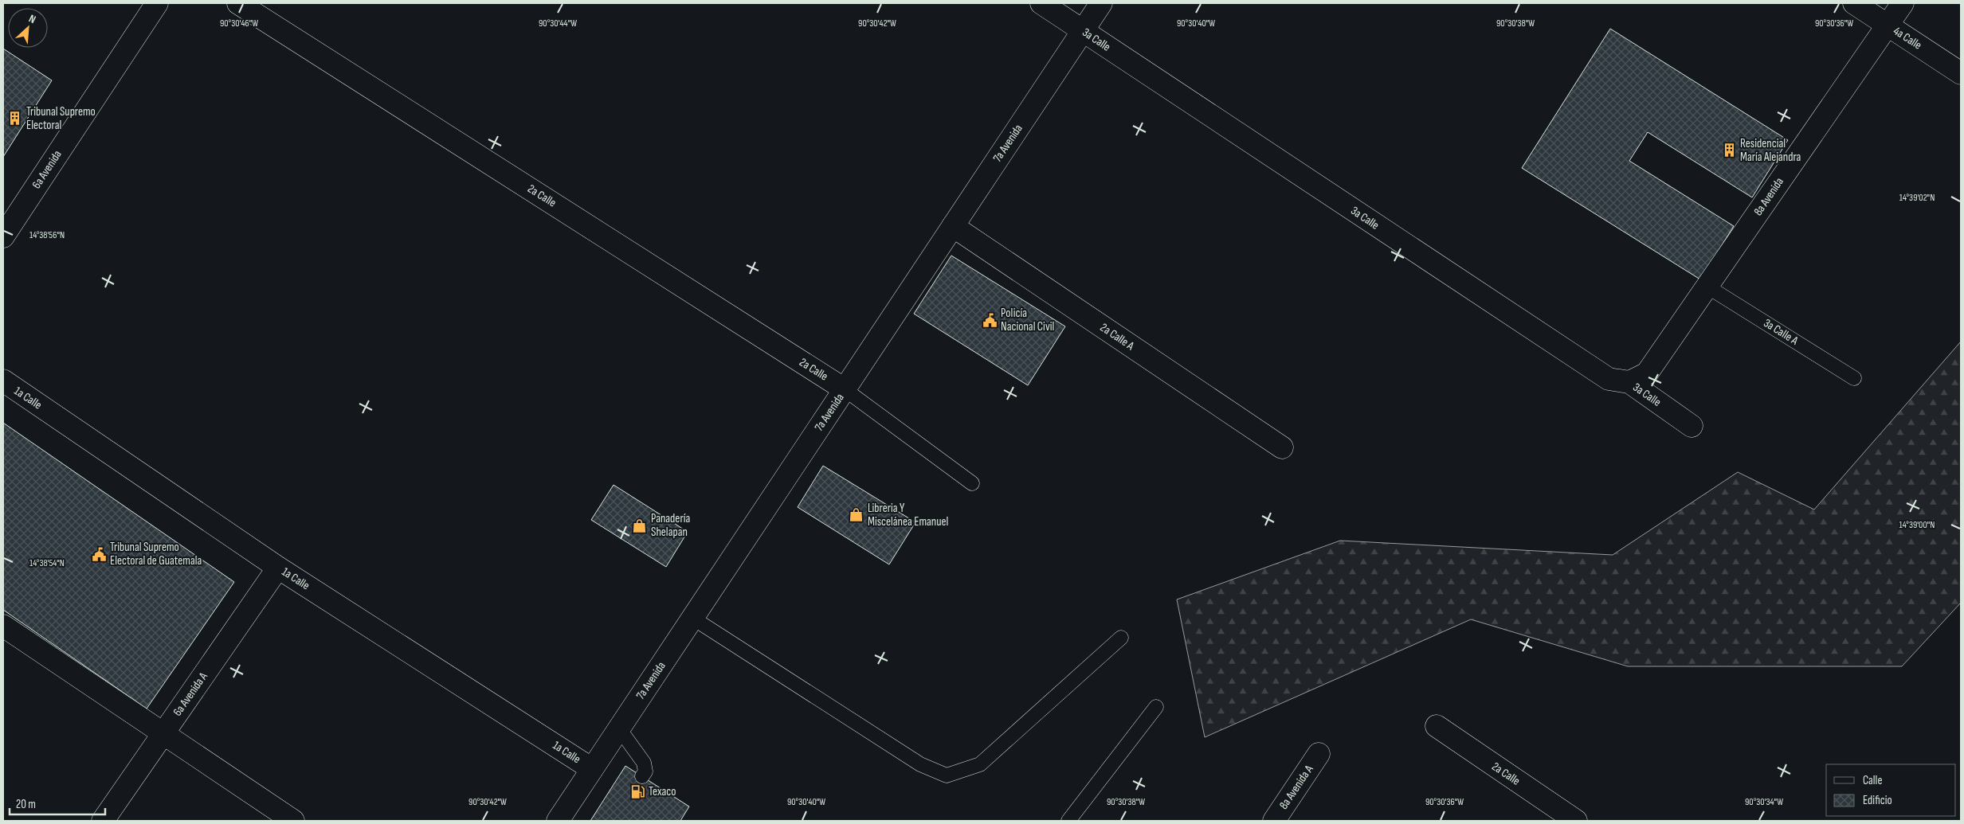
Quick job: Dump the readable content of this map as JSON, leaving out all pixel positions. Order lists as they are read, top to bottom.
{
  "streets": {
    "street": [
      "4a Calle",
      "3a Calle",
      "7a Avenida",
      "6a Avenida",
      "2a Calle",
      "8a Avenida",
      "2a Calle A",
      "1a Calle",
      "6a Avenida A",
      "8a Avenida A"
    ],
    "lane": ["3a Calle A"]
  },
  "crossings": [
    ["4a Calle", "8a Avenida"],
    ["3a Calle", "7a Avenida"],
    ["3a Calle", "8a Avenida"],
    ["7a Avenida", "2a Calle"],
    ["7a Avenida", "2a Calle A"],
    ["7a Avenida", "1a Calle"],
    ["8a Avenida", "3a Calle A"],
    ["1a Calle", "6a Avenida A"]
  ],
  "places": {
    "building": ["Tribunal Supremo Electoral", "Residencial María Alejandra"],
    "public building": ["Policía Nacional Civil", "Tribunal Supremo Electoral de Guatemala"],
    "shop": ["Libreria Y Miscelánea Emanuel", "Panadería Shelapan"],
    "fuel station": ["Texaco"]
  },
  "legend": ["Calle", "Edificio"],
  "scale_bar": "20 m",
  "north": "top right",
  "coordinates": [
    "90°30'46\"W",
    "90°30'44\"W",
    "90°30'42\"W",
    "90°30'40\"W",
    "90°30'38\"W",
    "90°30'36\"W",
    "14°39'02\"N",
    "14°38'56\"N",
    "14°39'00\"N",
    "14°38'54\"N",
    "90°30'34\"W"
  ]
}
